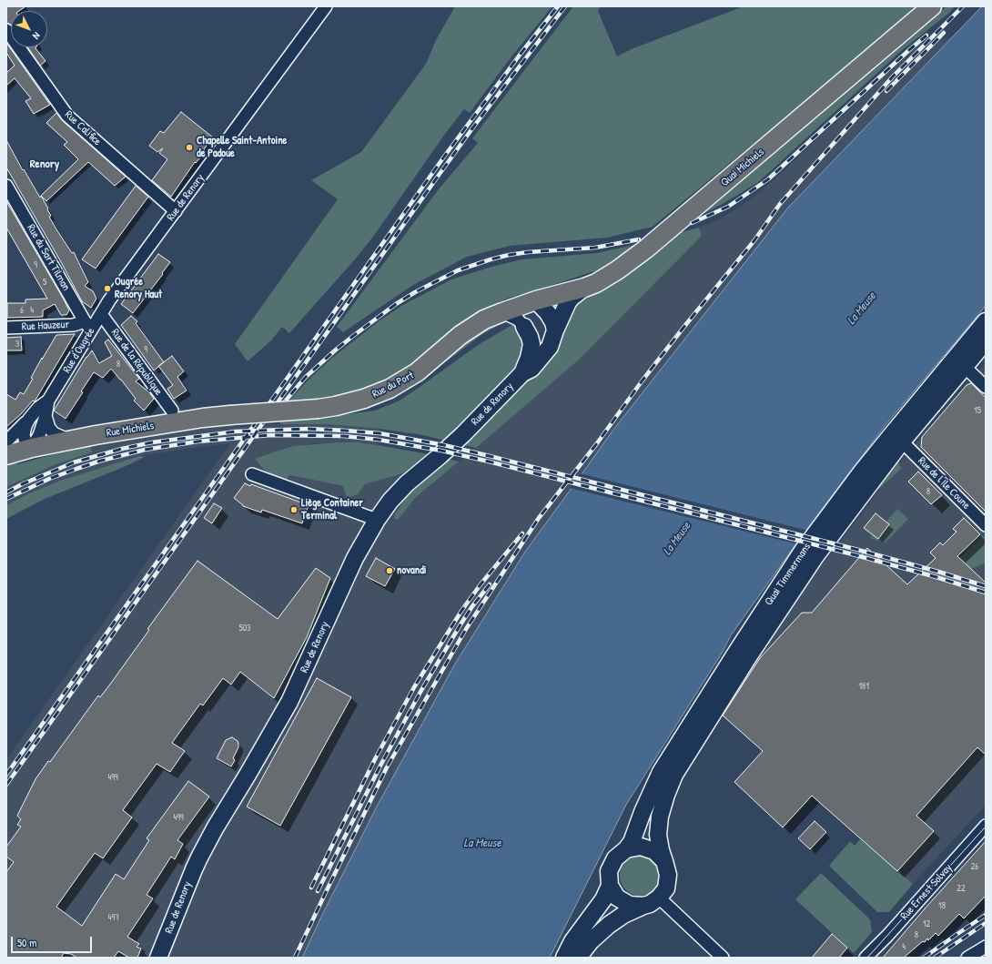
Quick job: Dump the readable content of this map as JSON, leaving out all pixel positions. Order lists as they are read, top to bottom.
{
  "streets": {
    "main road": [
      "Quai Michiels",
      "Rue de Renory",
      "Rue du Port",
      "Rue Michiels",
      "Quai Timmermans"
    ],
    "street": [
      "Rue Califice",
      "Rue du Sart Tilman",
      "Rue Hauzeur",
      "Rue d'Ougrée",
      "Rue de la République",
      "Rue de l'Île Coune",
      "Rue Ernest Solvay"
    ]
  },
  "crossings": [
    ["Rue Califice", "Rue de Renory"],
    ["Quai Michiels", "Rue de Renory"],
    ["Quai Michiels", "Rue du Port"],
    ["Rue de Renory", "Rue d'Ougrée"],
    ["Rue de Renory", "Rue du Port"],
    ["Rue du Sart Tilman", "Rue Hauzeur"],
    ["Rue du Sart Tilman", "Rue d'Ougrée"],
    ["Rue Hauzeur", "Rue d'Ougrée"],
    ["Rue d'Ougrée", "Rue de la République"],
    ["Rue d'Ougrée", "Rue Michiels"],
    ["Rue du Port", "Rue Michiels"],
    ["Rue de l'Île Coune", "Quai Timmermans"]
  ],
  "districts": ["Renory"],
  "water": ["La Meuse"],
  "places": [
    "Chapelle Saint-Antoine de Padoue",
    "Ougrée Renory Haut",
    "Liège Container Terminal",
    "novandi"
  ],
  "house_numbers": [
    "9",
    "5",
    "6",
    "4",
    "3",
    "9",
    "8",
    "15",
    "8",
    "503",
    "181",
    "499",
    "499",
    "26",
    "22",
    "18",
    "497",
    "12",
    "8",
    "4"
  ],
  "scale_bar": "50 m",
  "north": "bottom right"
}
